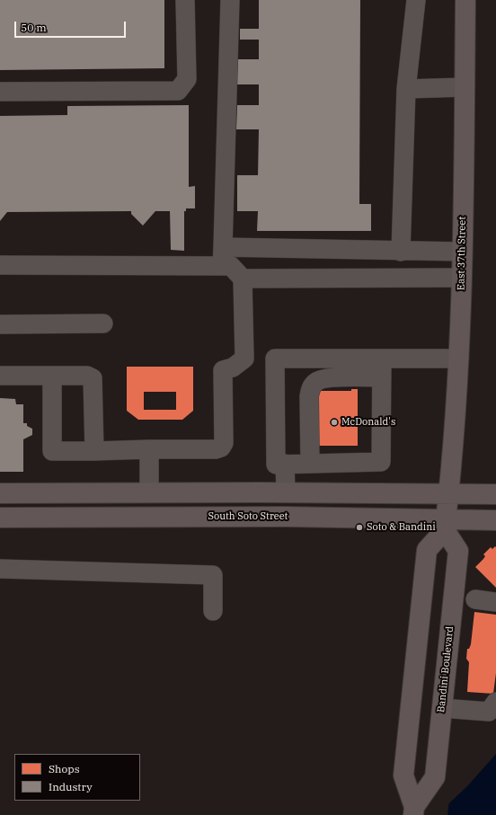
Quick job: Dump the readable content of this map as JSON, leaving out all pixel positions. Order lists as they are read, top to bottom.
{
  "streets": {
    "main road": ["East 37th Street", "South Soto Street", "Bandini Boulevard"]
  },
  "crossings": [
    ["East 37th Street", "South Soto Street"],
    ["East 37th Street", "Bandini Boulevard"],
    ["South Soto Street", "Bandini Boulevard"]
  ],
  "places": ["McDonald's", "Soto & Bandini"],
  "legend": ["Shops", "Industry"],
  "scale_bar": "50 m"
}
